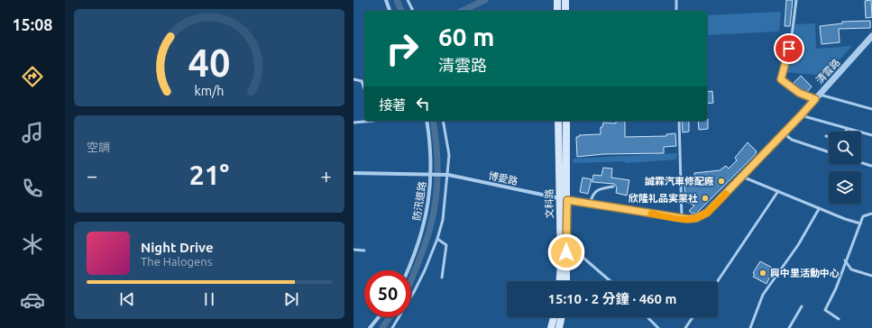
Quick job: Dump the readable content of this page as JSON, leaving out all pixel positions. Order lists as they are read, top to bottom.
{
  "streets": {
    "main road": ["文科路"],
    "street": ["清雲路", "博愛路", "防汛道路"]
  },
  "crossings": [
    ["清雲路", "博愛路"],
    ["清雲路", "文科路"],
    ["博愛路", "防汛道路"],
    ["博愛路", "文科路"]
  ],
  "places": ["誠霖汽車修配廠", "欣隆礼品実業社", "興中里活動中心"],
  "page": {
    "tabs": "15:08",
    "turn": ["60 m", "清雲路"],
    "then": "接著",
    "tile": "空調",
    "heat": ["−", "21°", "+"],
    "song": ["Night Drive", "The Halogens"],
    "limit": "50",
    "trip": "15:10 · 2 分鐘 · 460 m",
    "gauge": ["40", "km/h"]
  }
}
